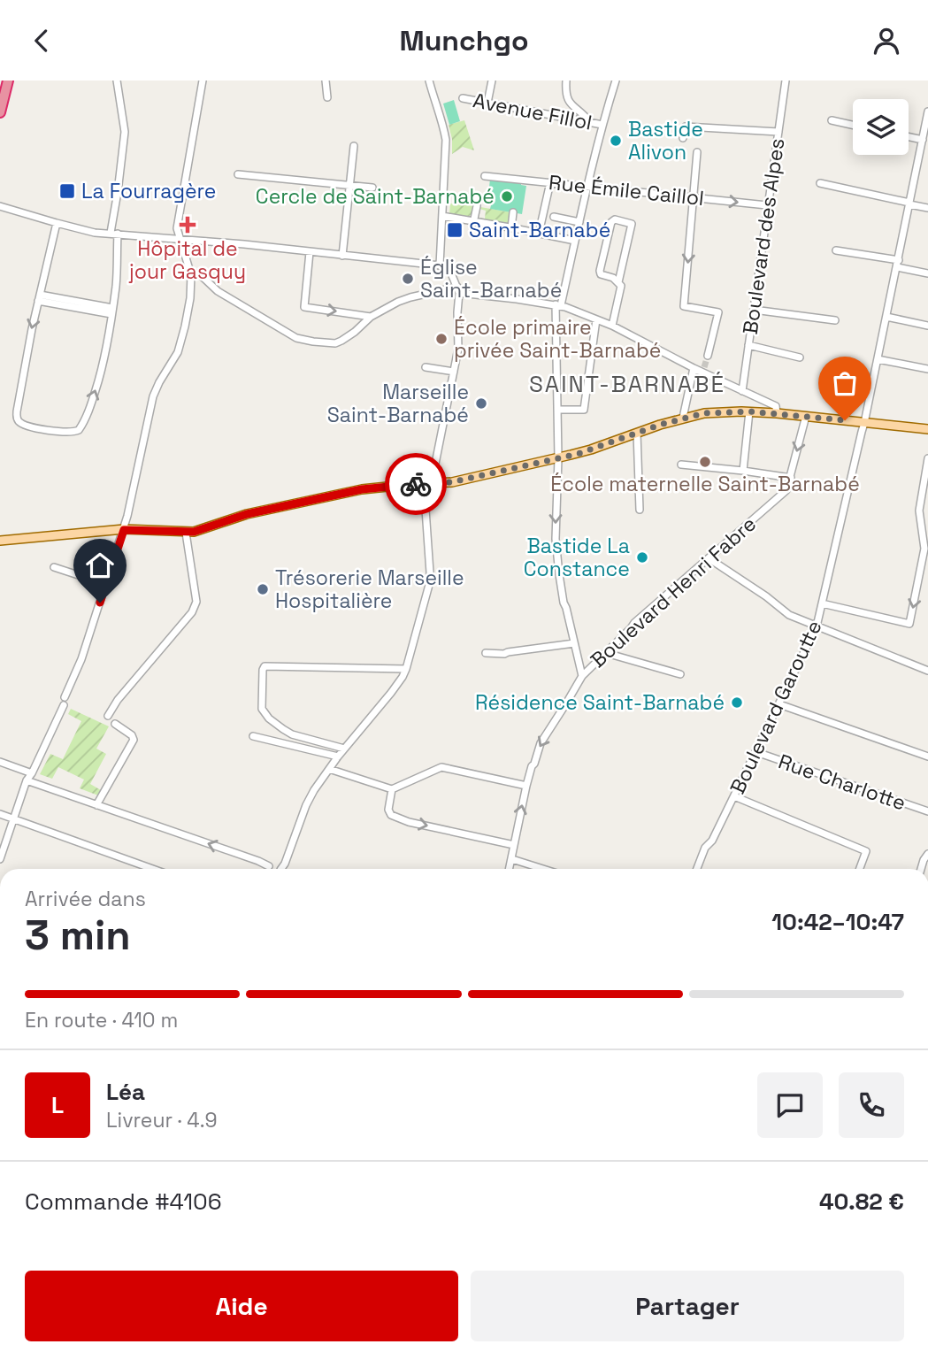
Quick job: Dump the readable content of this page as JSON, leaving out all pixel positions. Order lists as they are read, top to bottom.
{
  "streets": {
    "street": [
      "Avenue Fillol",
      "Rue Émile Caillol",
      "Boulevard des Alpes",
      "Boulevard Henri Fabre",
      "Boulevard Garoutte",
      "Rue Charlotte"
    ]
  },
  "crossings": [
    ["Rue Émile Caillol", "Boulevard des Alpes"],
    ["Boulevard Garoutte", "Rue Charlotte"]
  ],
  "districts": ["SAINT-BARNABÉ"],
  "places": {
    "other": [
      "Bastide Alivon",
      "Cercle de Saint-Barnabé",
      "Église Saint-Barnabé",
      "École primaire privée Saint-Barnabé",
      "Marseille Saint-Barnabé",
      "École maternelle Saint-Barnabé",
      "Bastide La Constance",
      "Trésorerie Marseille Hospitalière",
      "Résidence Saint-Barnabé"
    ],
    "transit": ["La Fourragère", "Saint-Barnabé"],
    "health": ["Hôpital de jour Gasquy"]
  },
  "page": {
    "header": "Munchgo",
    "heading": ["3 min", "Arrivée dans", "10:42–10:47"],
    "panel": [
      "Léa",
      "Livreur · 4.9",
      "Commande #4106",
      "40.82 €"
    ],
    "bar": "En route · 410 m",
    "round": "L",
    "buttons": ["Aide", "Partager"]
  }
}
